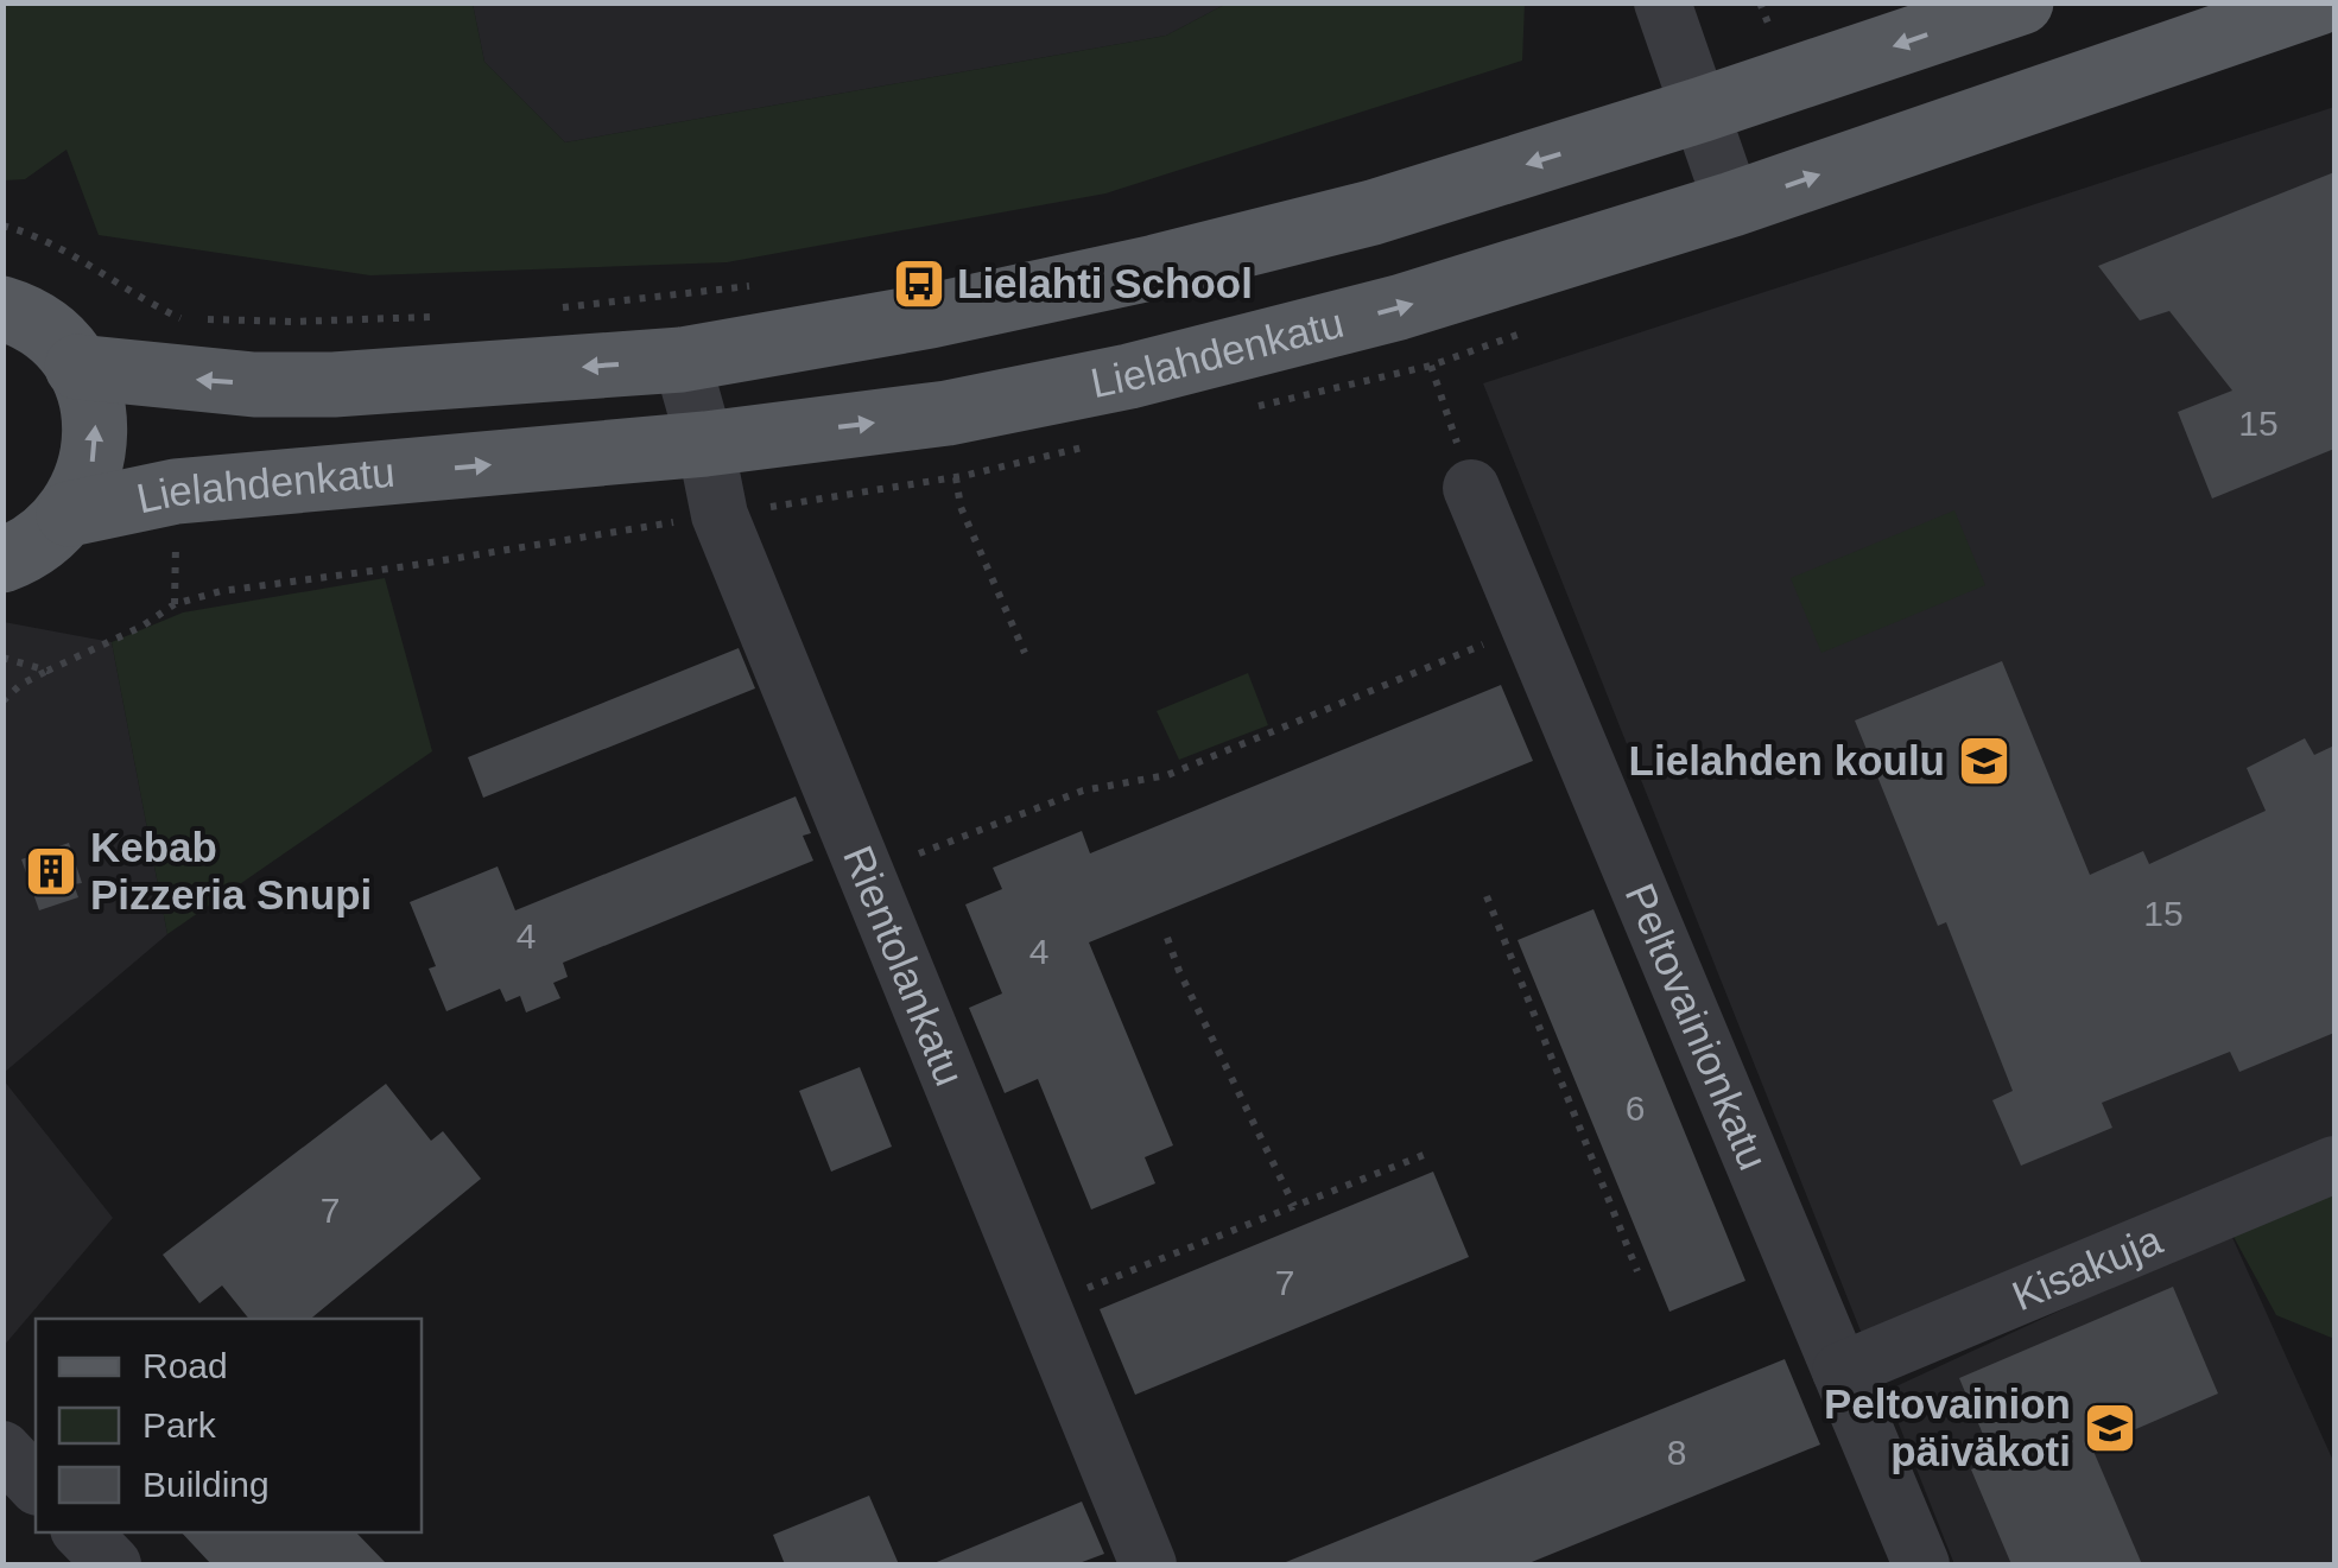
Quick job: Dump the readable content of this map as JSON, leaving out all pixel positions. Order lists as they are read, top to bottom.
{
  "streets": {
    "main road": ["Lielahdenkatu"],
    "street": ["Rientolankatu", "Peltovainionkatu", "Kisakuja"]
  },
  "crossings": [
    ["Lielahdenkatu", "Rientolankatu"],
    ["Peltovainionkatu", "Kisakuja"]
  ],
  "places": {
    "bus stop": ["Lielahti School"],
    "school or university": ["Lielahden koulu", "Peltovainion päiväkoti"],
    "building": ["Kebab Pizzeria Snupi"]
  },
  "house_numbers": [
    "15",
    "15",
    "4",
    "4",
    "6",
    "7",
    "7",
    "8"
  ],
  "legend": ["Road", "Park", "Building"]
}
